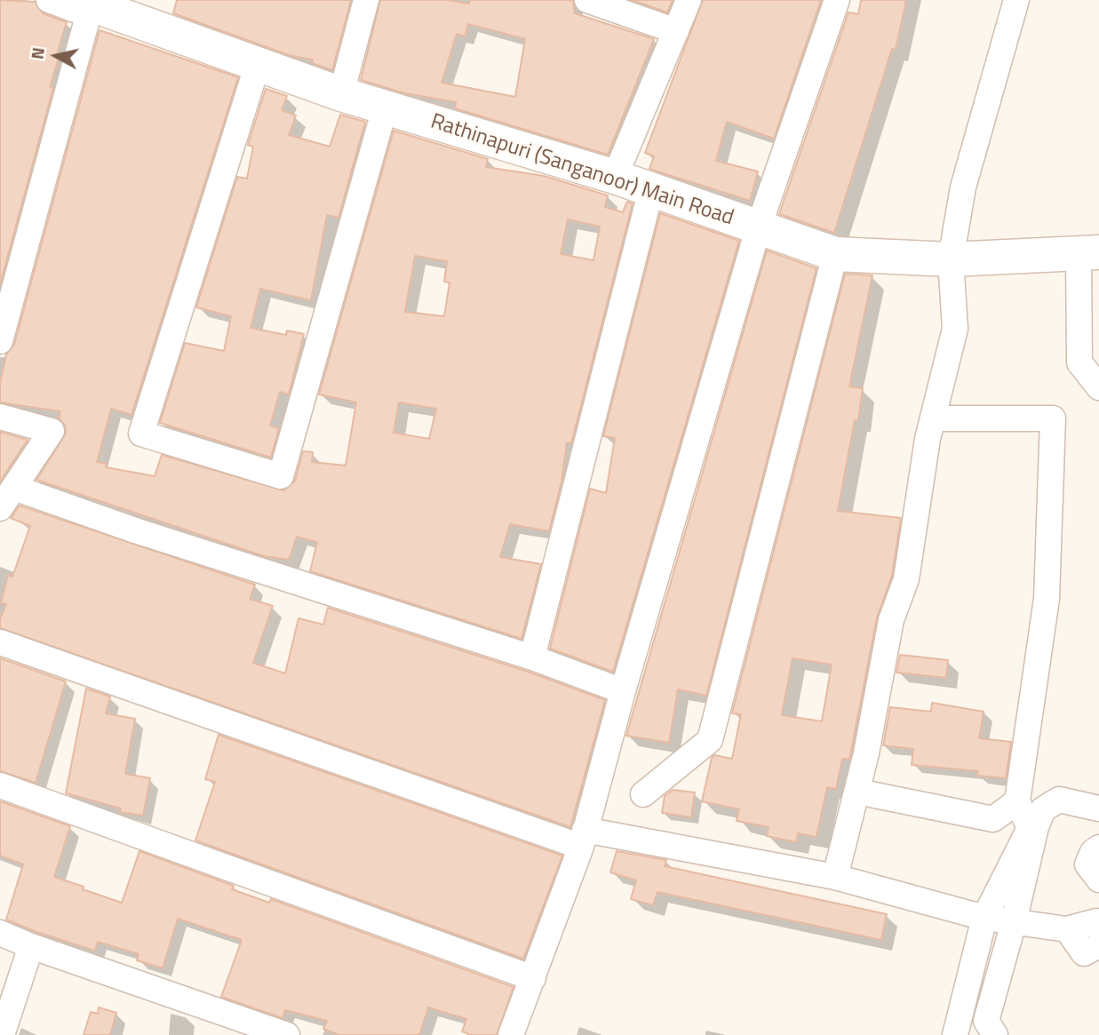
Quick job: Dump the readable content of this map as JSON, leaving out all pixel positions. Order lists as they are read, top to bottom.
{
  "streets": {
    "street": ["Rathinapuri (Sanganoor) Main Road"]
  },
  "north": "left"
}
